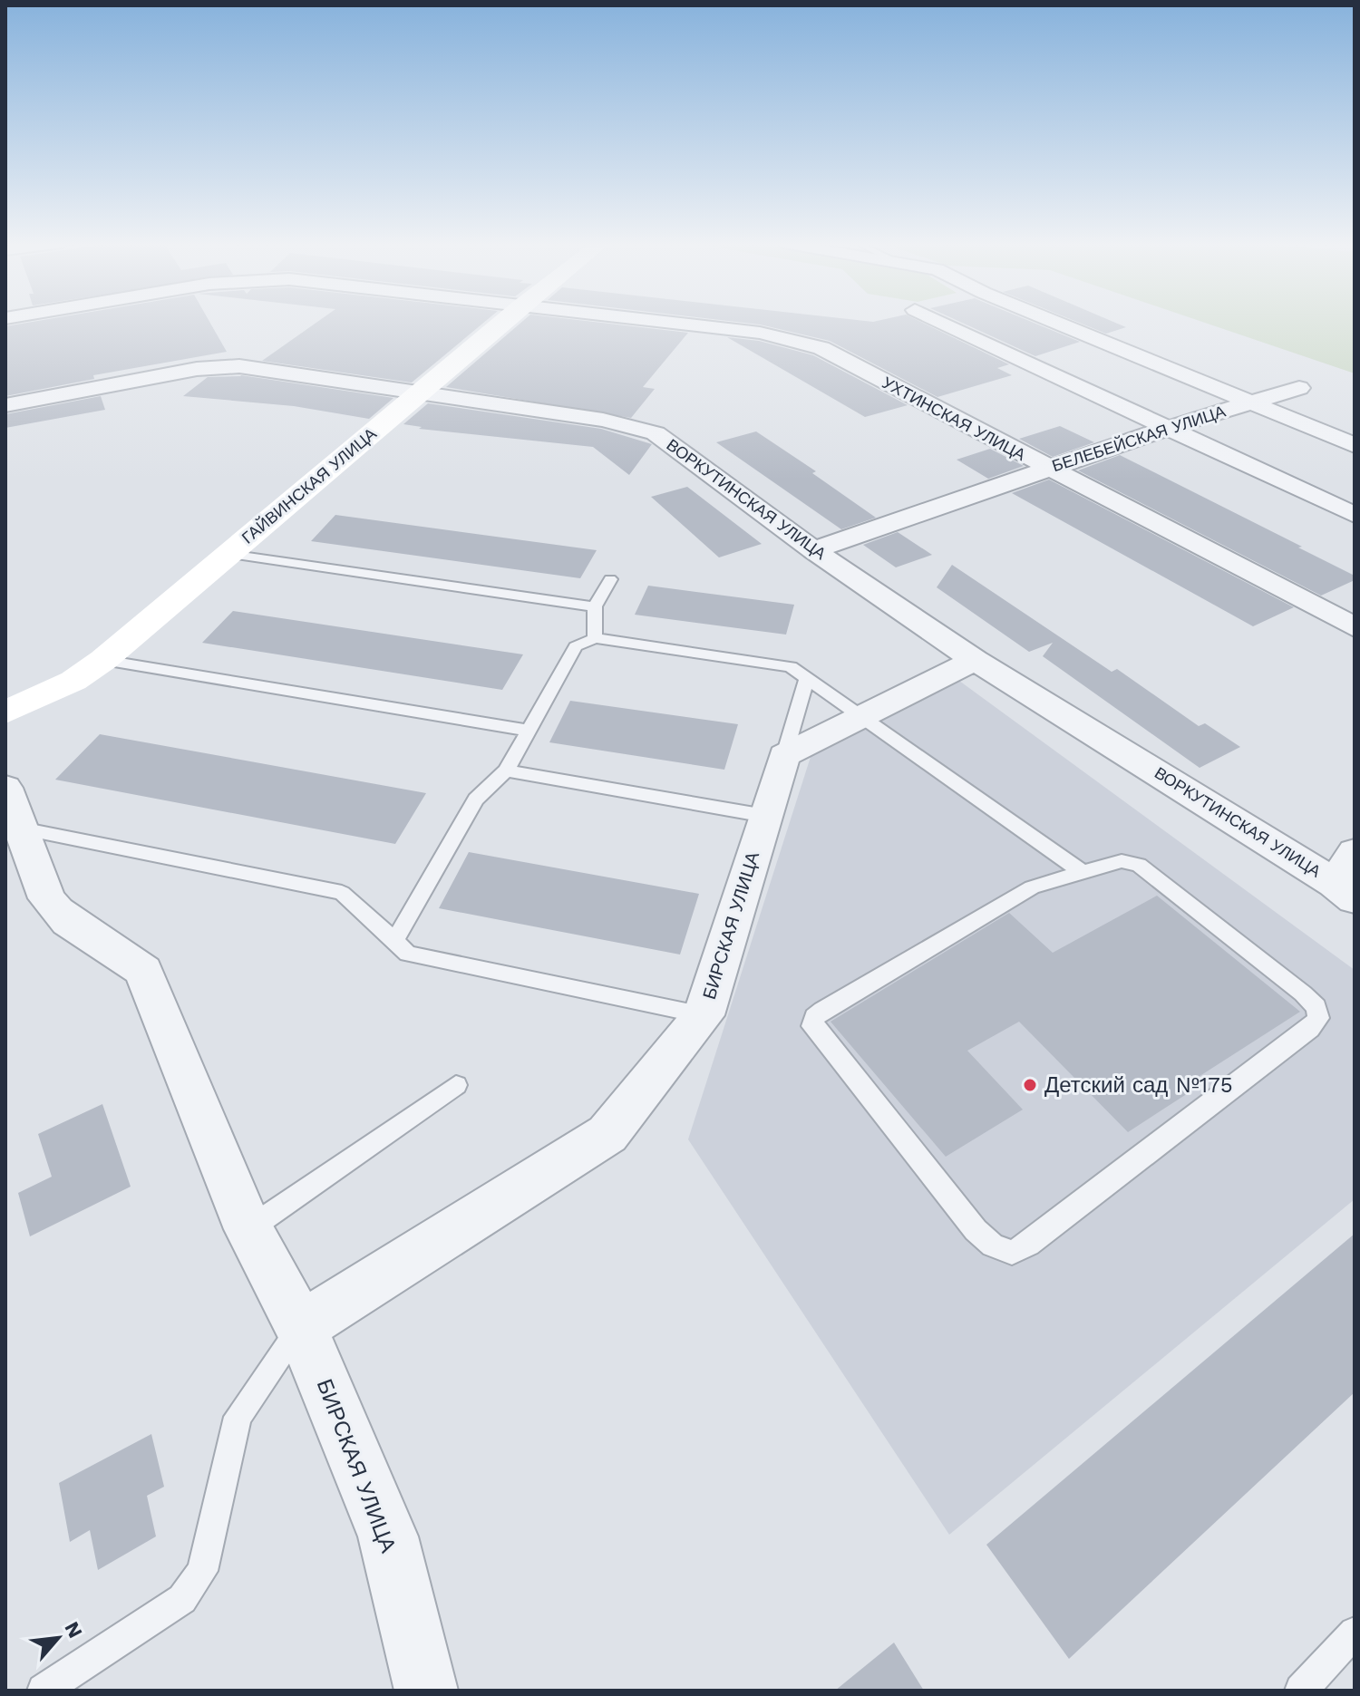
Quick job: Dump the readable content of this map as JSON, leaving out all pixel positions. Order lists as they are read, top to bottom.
{
  "streets": {
    "main road": ["ГАЙВИНСКАЯ УЛИЦА"],
    "street": [
      "УХТИНСКАЯ УЛИЦА",
      "БЕЛЕБЕЙСКАЯ УЛИЦА",
      "ВОРКУТИНСКАЯ УЛИЦА",
      "БИРСКАЯ УЛИЦА"
    ]
  },
  "crossings": [
    ["УХТИНСКАЯ УЛИЦА", "БЕЛЕБЕЙСКАЯ УЛИЦА"],
    ["БЕЛЕБЕЙСКАЯ УЛИЦА", "ВОРКУТИНСКАЯ УЛИЦА"],
    ["ГАЙВИНСКАЯ УЛИЦА", "ВОРКУТИНСКАЯ УЛИЦА"]
  ],
  "places": ["Детский сад №175"],
  "north": "top right"
}
